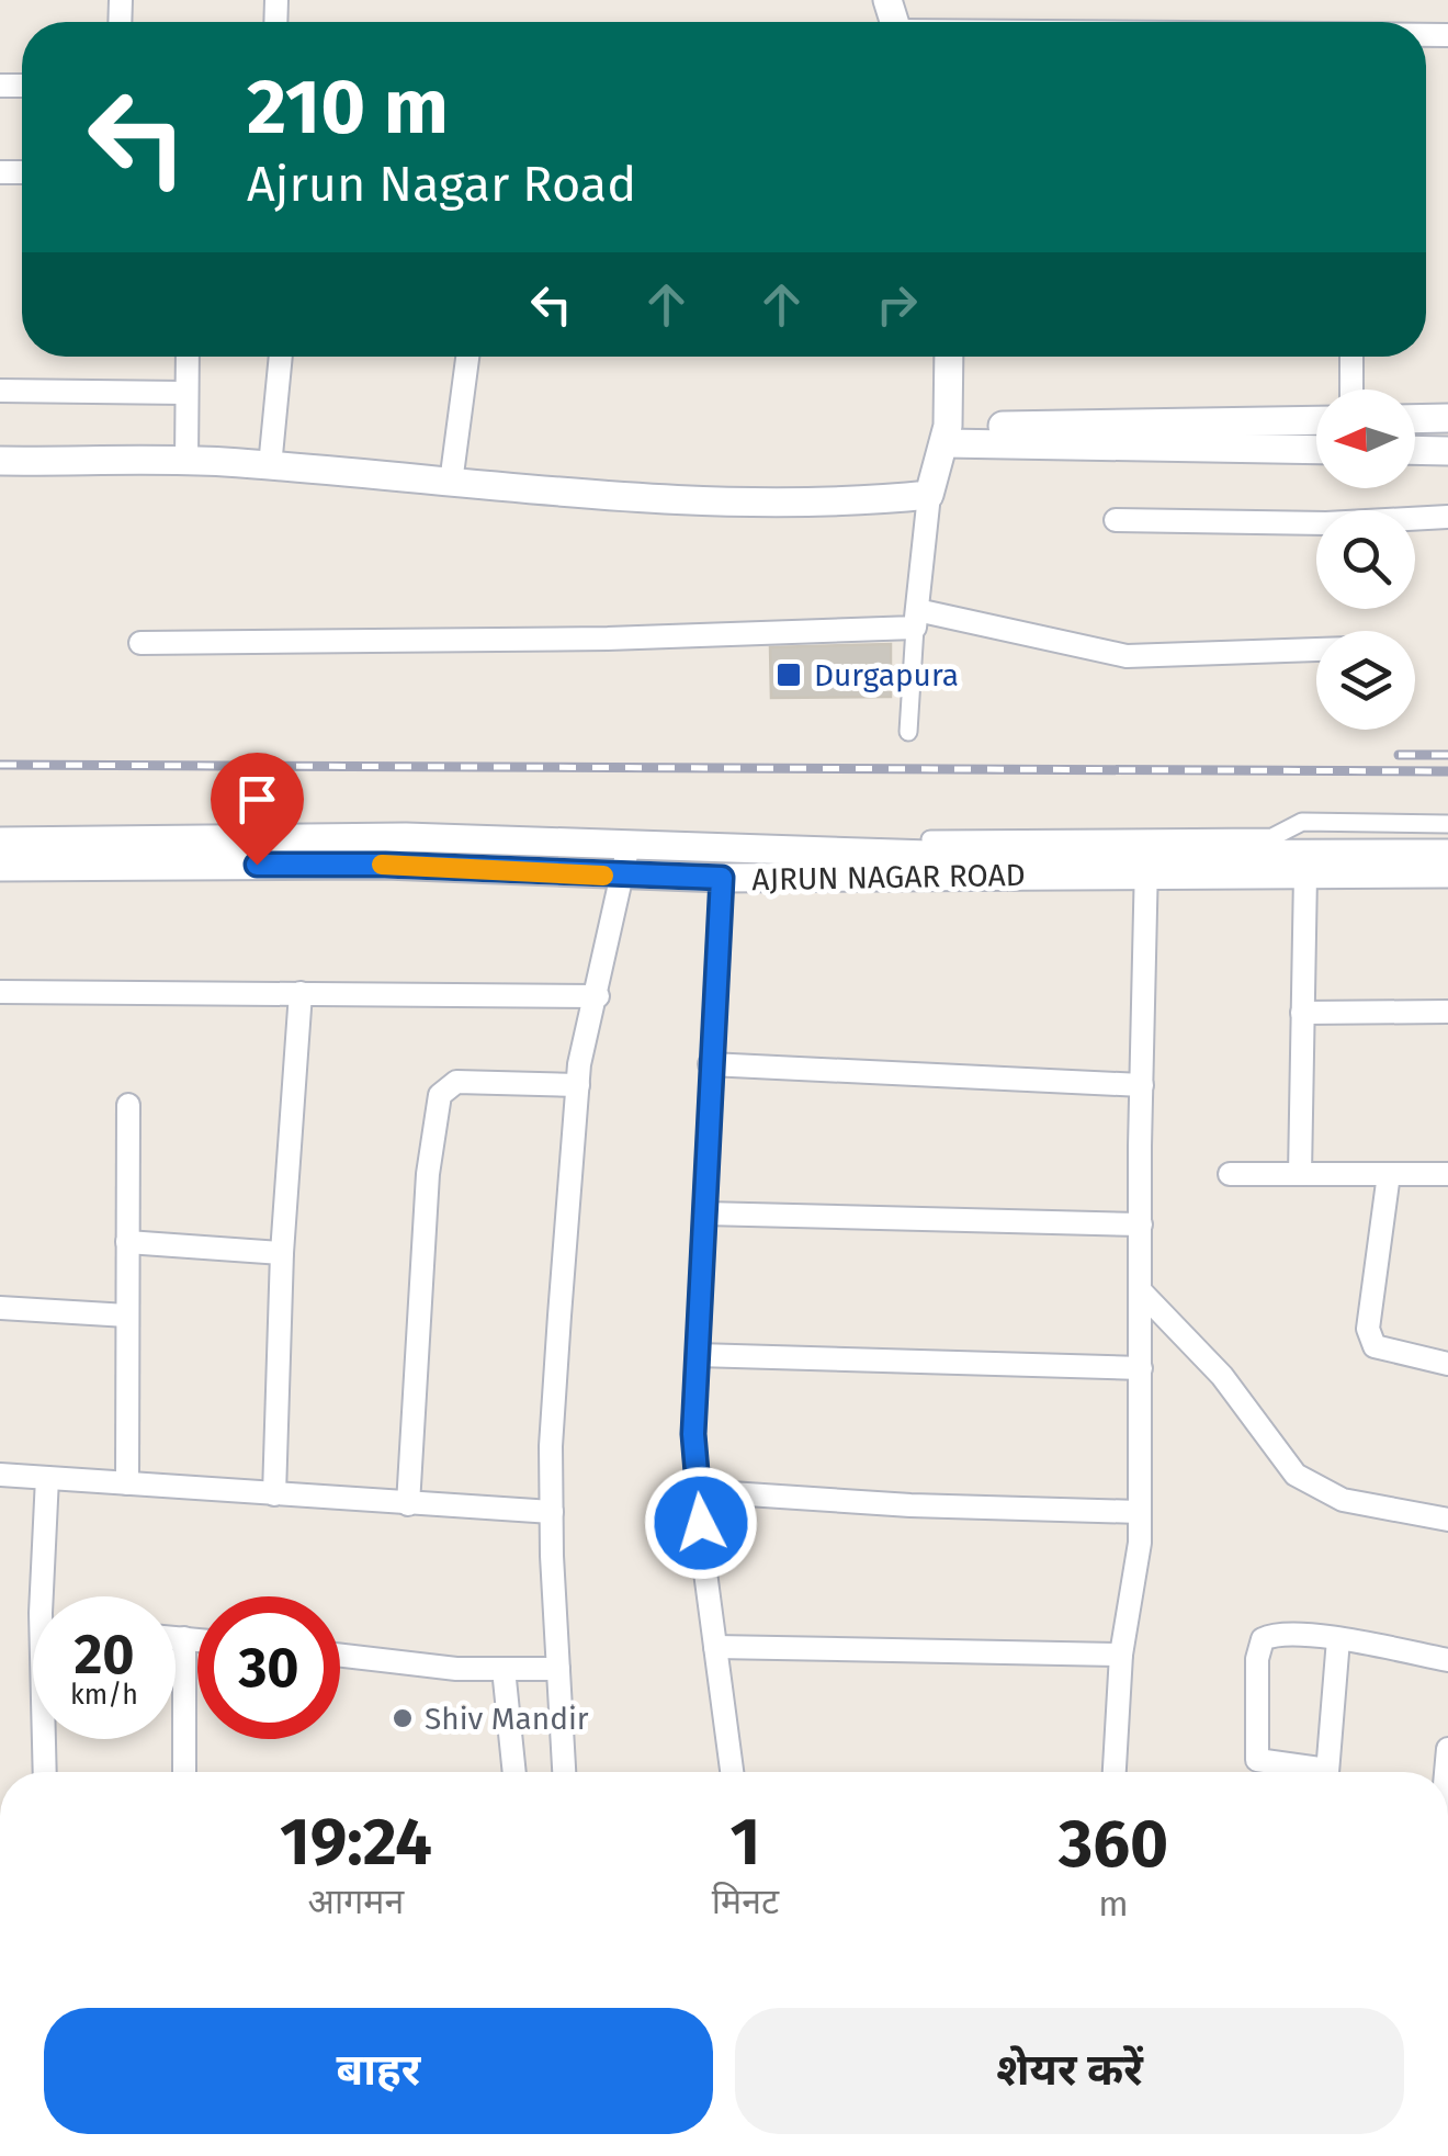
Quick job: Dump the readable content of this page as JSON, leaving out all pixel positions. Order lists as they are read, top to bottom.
{
  "streets": {
    "street": ["AJRUN NAGAR ROAD"]
  },
  "places": {
    "transit": ["Durgapura"],
    "other": ["Shiv Mandir"]
  },
  "north": "left",
  "page": {
    "turn": ["210 m", "Ajrun Nagar Road"],
    "speed": "20 km/h",
    "limit": "30",
    "eta": [
      "19:24",
      "आगमन",
      "1",
      "मिनट",
      "360",
      "m"
    ],
    "buttons": ["बाहर", "शेयर करें"]
  }
}
